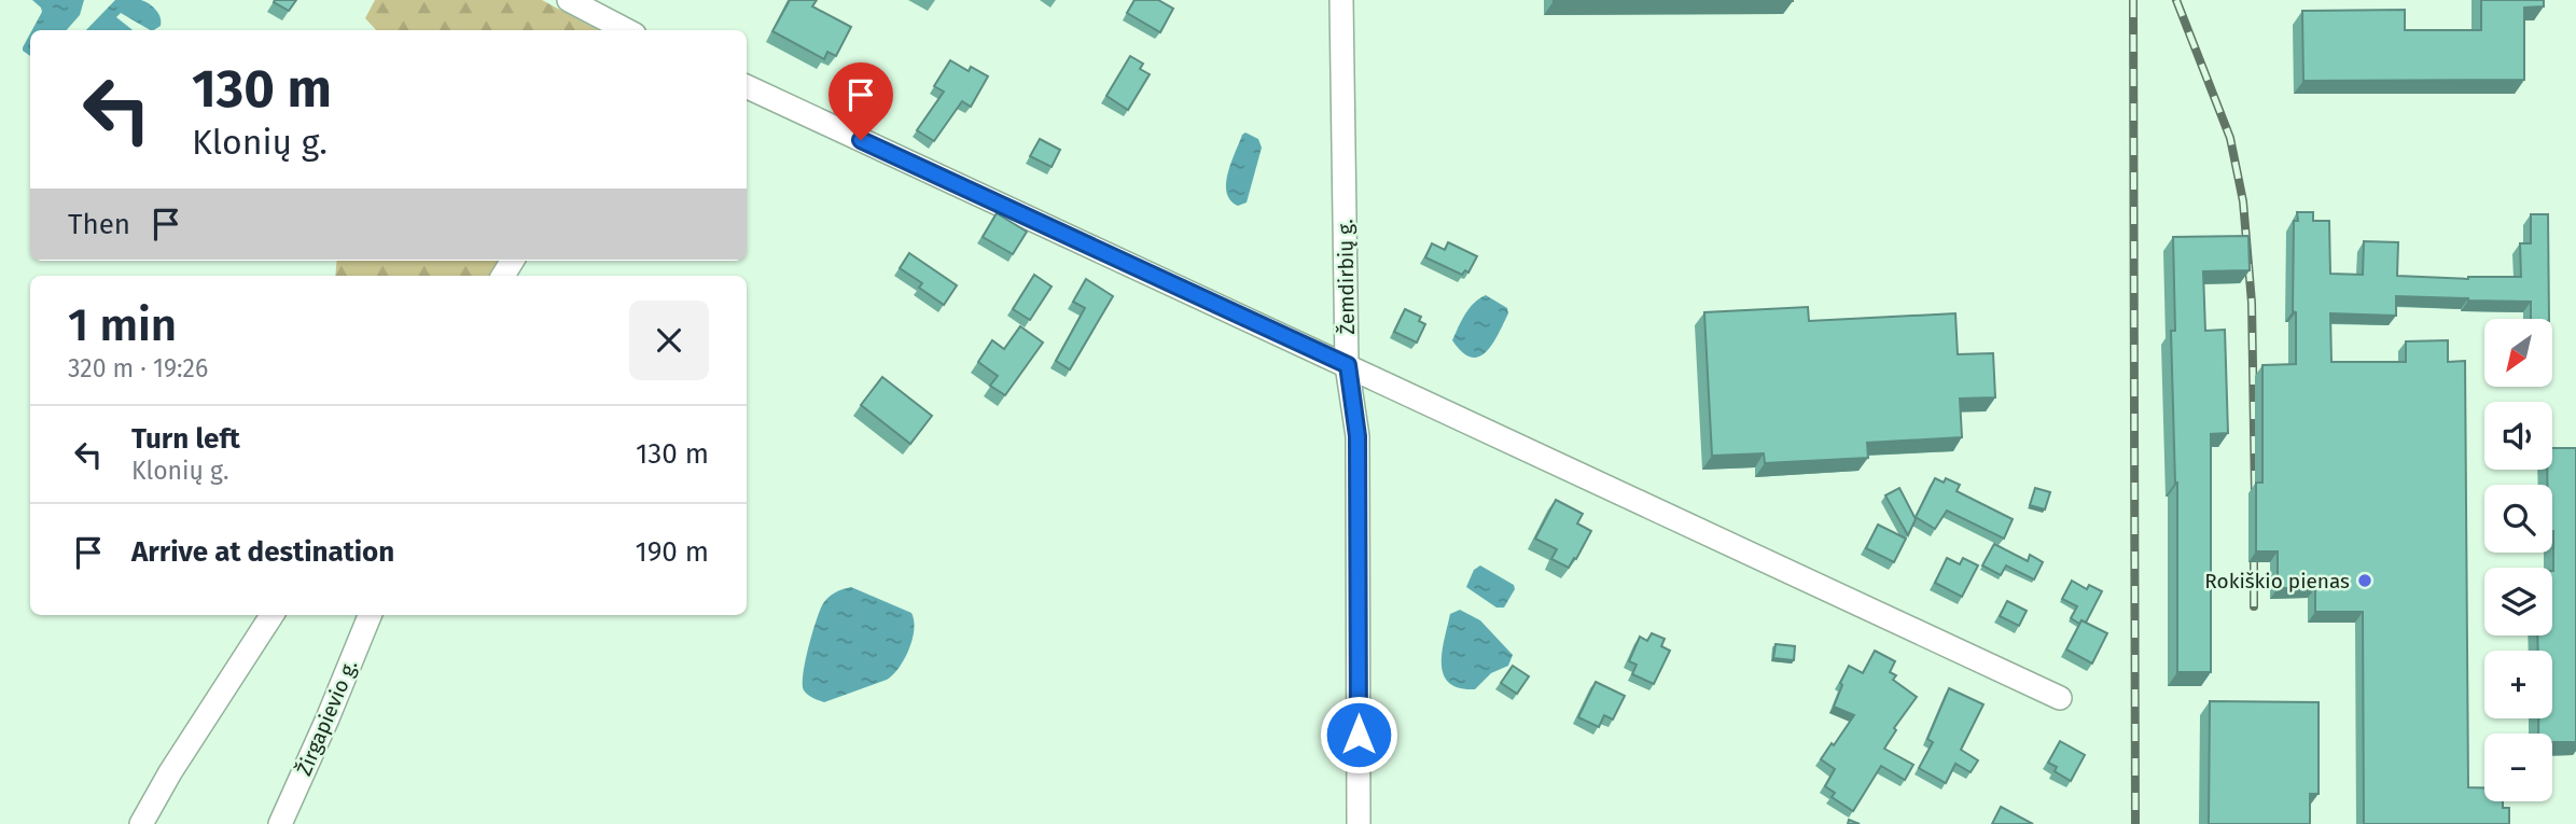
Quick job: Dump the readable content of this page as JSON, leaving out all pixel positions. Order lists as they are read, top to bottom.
{
  "streets": {
    "street": ["Žemdirbių g.", "Žirgapievio g."]
  },
  "places": ["Rokiškio pienas"],
  "north": "bottom left",
  "page": {
    "turn": ["130 m", "Klonių g."],
    "then": "Then",
    "heading": ["1 min", "320 m · 19:26"],
    "map_buttons": ["+", "−"],
    "list": [
      {
        "name": "Turn left",
        "note": "Klonių g.",
        "value": "130 m"
      },
      {
        "name": "Arrive at destination",
        "value": "190 m"
      }
    ]
  }
}
